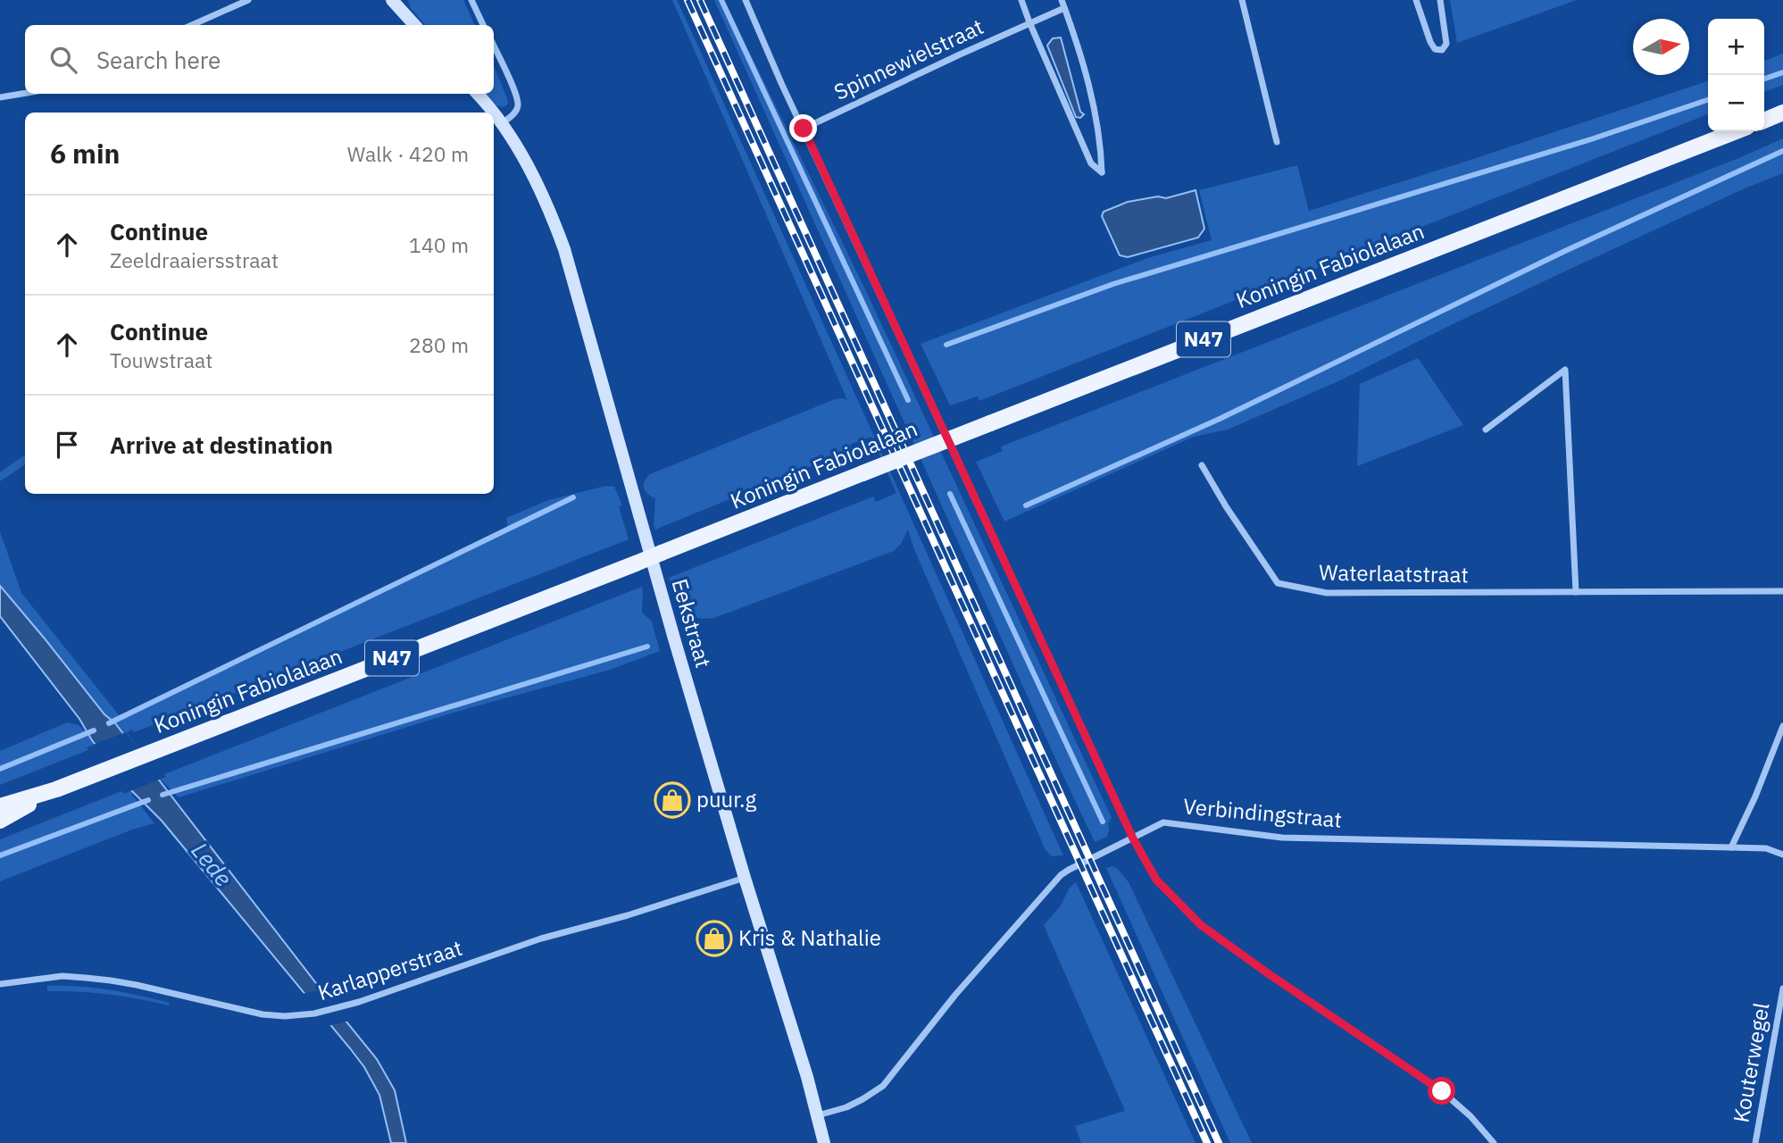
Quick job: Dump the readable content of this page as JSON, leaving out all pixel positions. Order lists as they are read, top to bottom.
{
  "streets": {
    "main road": ["Koningin Fabiolalaan", "N47"],
    "street": [
      "Spinnewielstraat",
      "Waterlaatstraat",
      "Eekstraat",
      "Verbindingstraat",
      "Karlapperstraat",
      "Kouterwegel"
    ]
  },
  "crossings": [
    ["Eekstraat", "Verbindingstraat"],
    ["Eekstraat", "Karlapperstraat"]
  ],
  "water": ["Lede"],
  "places": {
    "shop": ["puur.g", "Kris & Nathalie"]
  },
  "north": "right",
  "page": {
    "map_buttons": ["+", "−"],
    "search": "Search here",
    "heading": ["6 min", "Walk · 420 m"],
    "list": [
      ["Continue", "Zeeldraaiersstraat", "140 m"],
      ["Continue", "Touwstraat", "280 m"],
      "Arrive at destination"
    ]
  }
}
